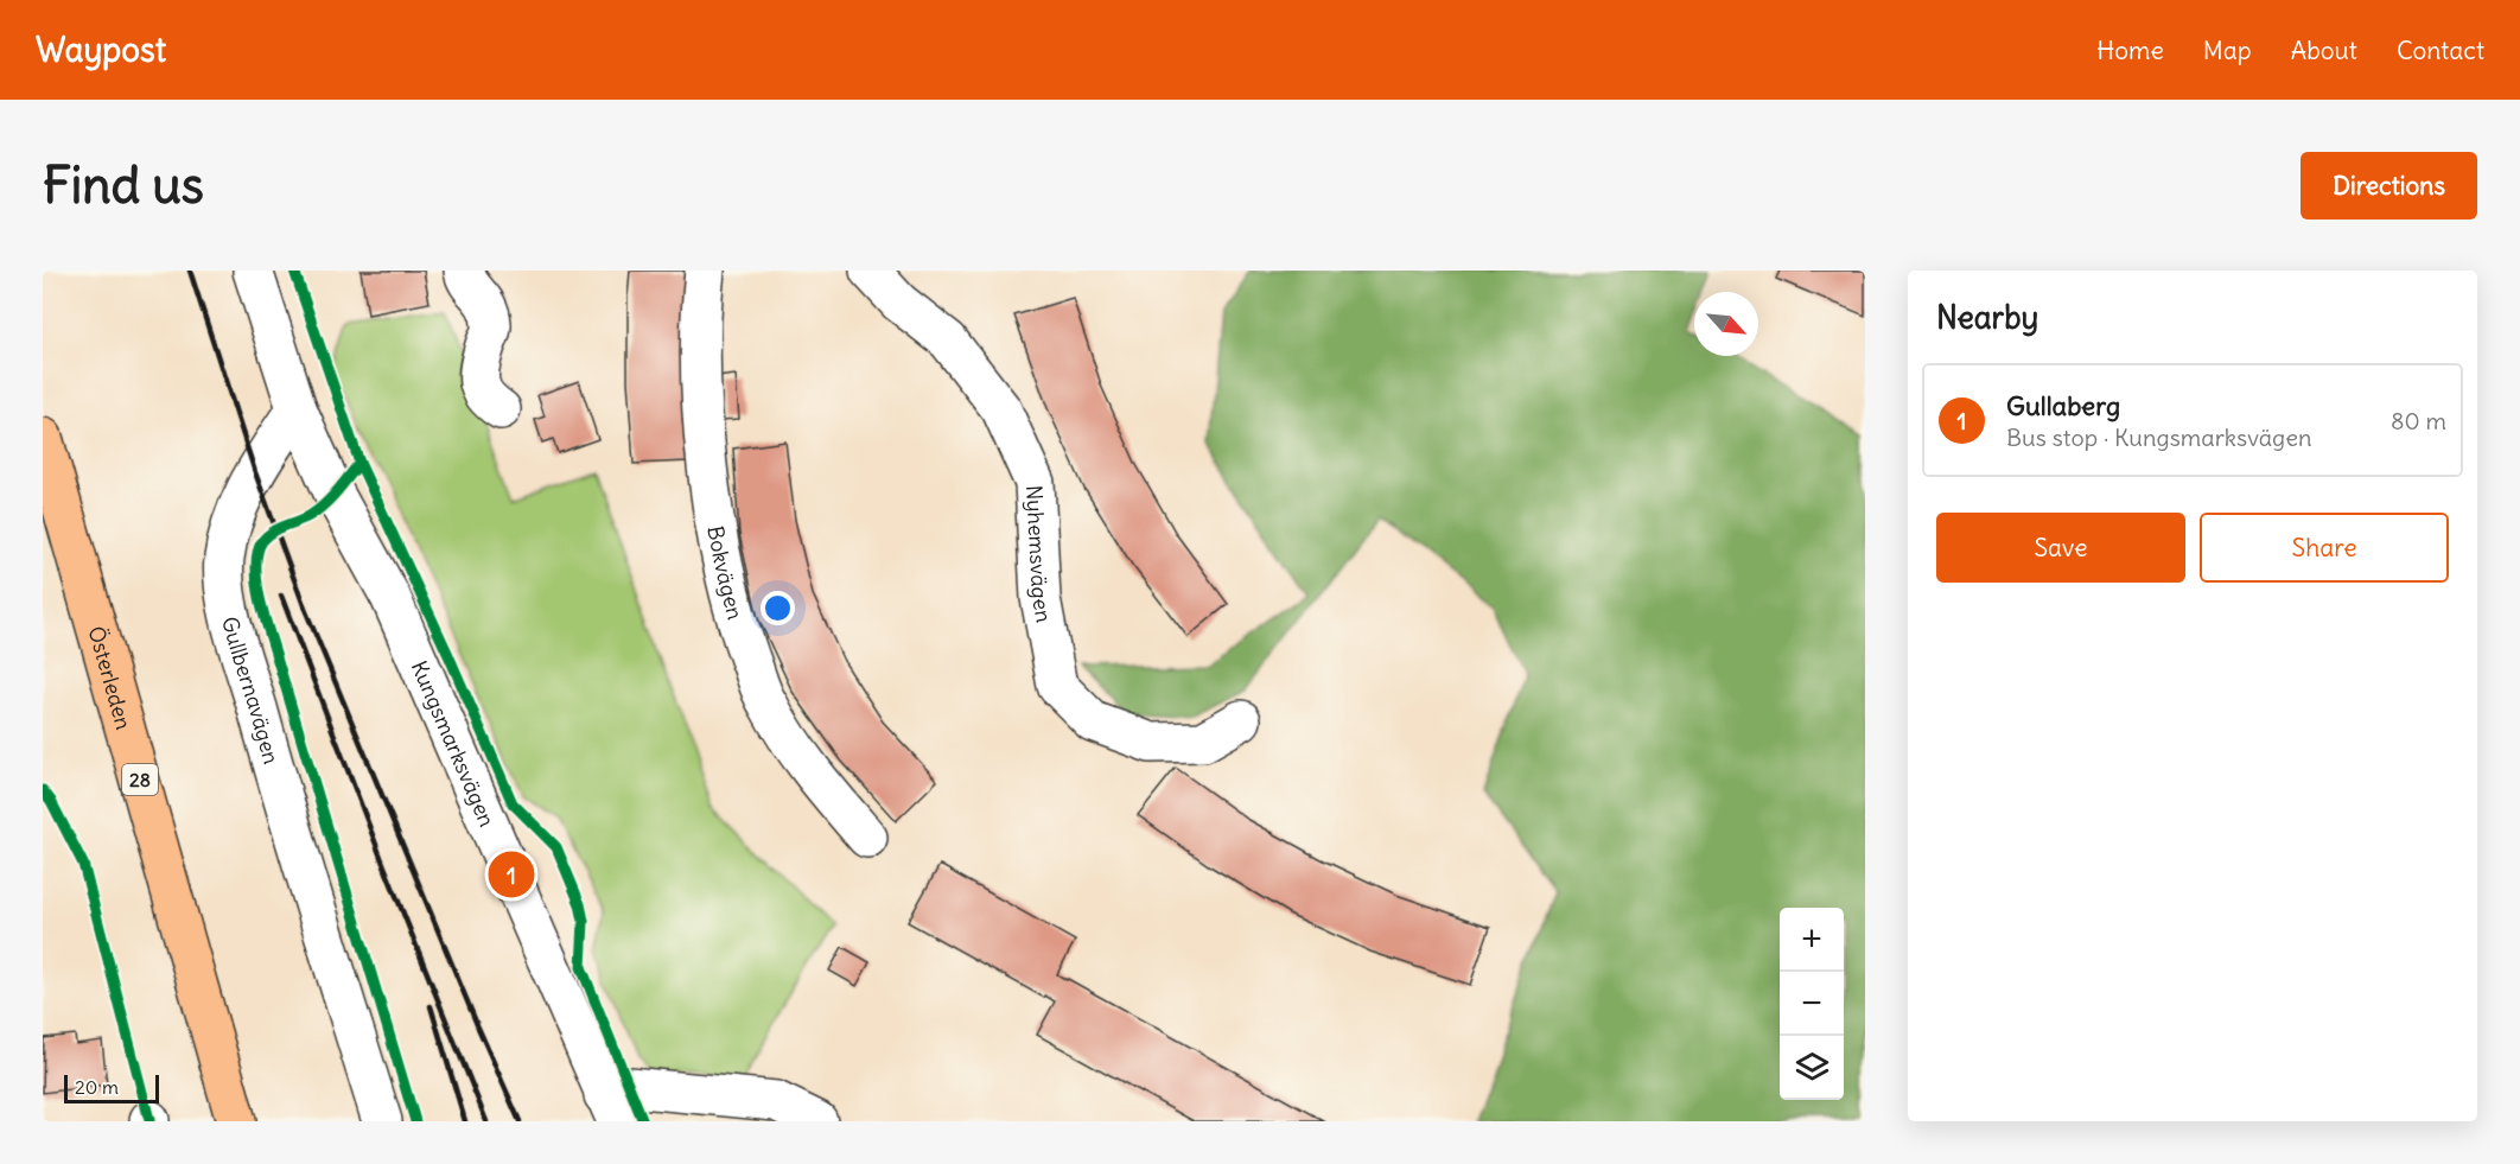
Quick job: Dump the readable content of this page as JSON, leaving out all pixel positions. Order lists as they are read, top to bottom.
{
  "streets": {
    "highway": ["Österleden", "28"],
    "street": [
      "Nyhemsvägen",
      "Bokvägen",
      "Gullbernavägen",
      "Kungsmarksvägen"
    ]
  },
  "crossings": [
    ["Gullbernavägen", "Kungsmarksvägen"]
  ],
  "scale_bar": "20 m",
  "north": "bottom right",
  "page": {
    "header": "Waypost",
    "nav": [
      "Home",
      "Map",
      "About",
      "Contact"
    ],
    "buttons": [
      "Directions",
      ["Save", "Share"]
    ],
    "title": "Find us",
    "heading": "Nearby",
    "list": [
      {
        "mark": "1",
        "name": "Gullaberg",
        "note": "Bus stop · Kungsmarksvägen",
        "value": "80 m"
      }
    ],
    "pins": "1",
    "map_buttons": ["+", "−"],
    "scale": "20 m"
  }
}
